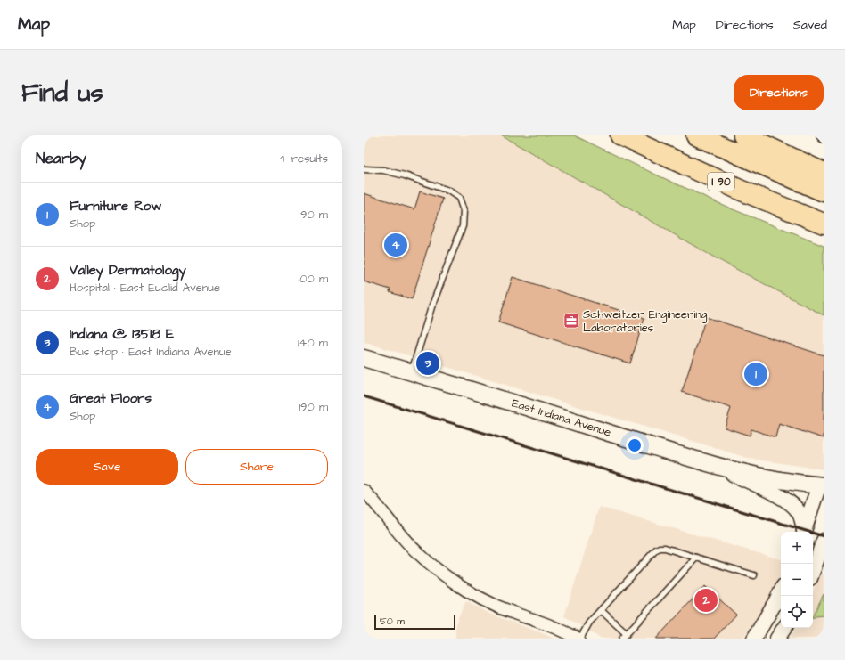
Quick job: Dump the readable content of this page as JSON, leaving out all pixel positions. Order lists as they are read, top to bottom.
{
  "streets": {
    "highway": ["I 90"],
    "main road": ["East Indiana Avenue"]
  },
  "places": {
    "office": ["Schweitzer Engineering Laboratories"]
  },
  "scale_bar": "50 m",
  "page": {
    "header": "Map",
    "nav": ["Map", "Directions", "Saved"],
    "buttons": [
      "Directions",
      ["Save", "Share"]
    ],
    "title": "Find us",
    "heading": ["Nearby", "4 results"],
    "list": [
      {
        "mark": "1",
        "name": "Furniture Row",
        "note": "Shop",
        "value": "90 m"
      },
      {
        "mark": "2",
        "name": "Valley Dermatology",
        "note": "Hospital · East Euclid Avenue",
        "value": "100 m"
      },
      {
        "mark": "3",
        "name": "Indiana @ 13518 E",
        "note": "Bus stop · East Indiana Avenue",
        "value": "140 m"
      },
      {
        "mark": "4",
        "name": "Great Floors",
        "note": "Shop",
        "value": "190 m"
      }
    ],
    "pins": [
      "4",
      "3",
      "1",
      "2"
    ],
    "map_buttons": ["+", "−"],
    "scale": "50 m"
  }
}
